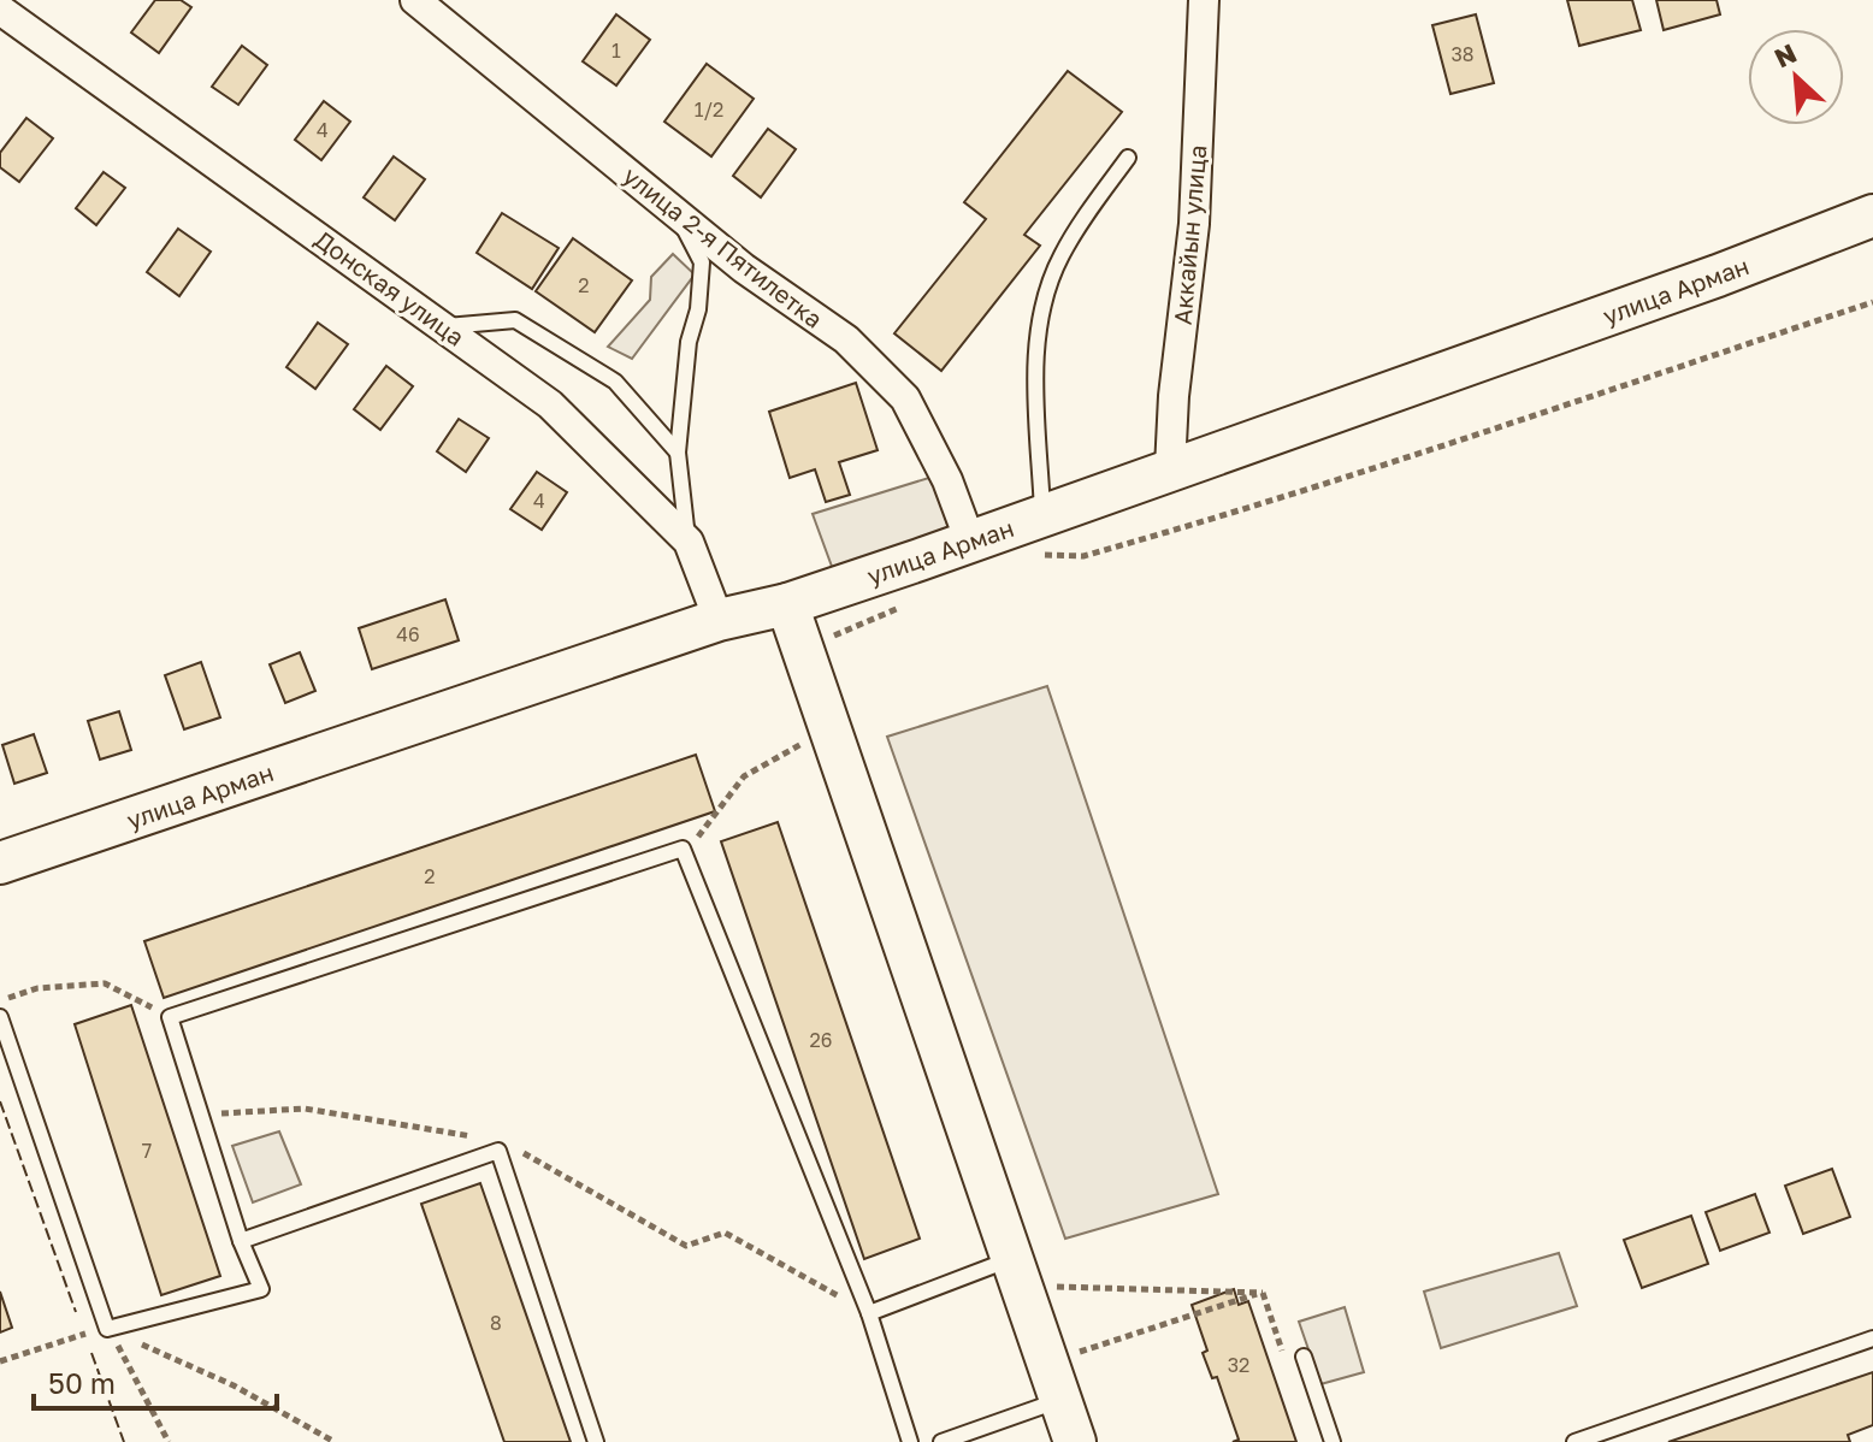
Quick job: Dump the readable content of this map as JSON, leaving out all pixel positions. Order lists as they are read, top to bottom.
{
  "streets": {
    "street": [
      "Аккайын улица",
      "улица 2-я Пятилетка",
      "Донская улица",
      "улица Арман"
    ]
  },
  "crossings": [
    ["Аккайын улица", "улица Арман"],
    ["улица 2-я Пятилетка", "улица Арман"],
    ["Донская улица", "улица Арман"]
  ],
  "house_numbers": [
    "1",
    "38",
    "1/2",
    "4",
    "2",
    "4",
    "46",
    "2",
    "26",
    "7",
    "8",
    "32"
  ],
  "scale_bar": "50 m",
  "north": "top left"
}
